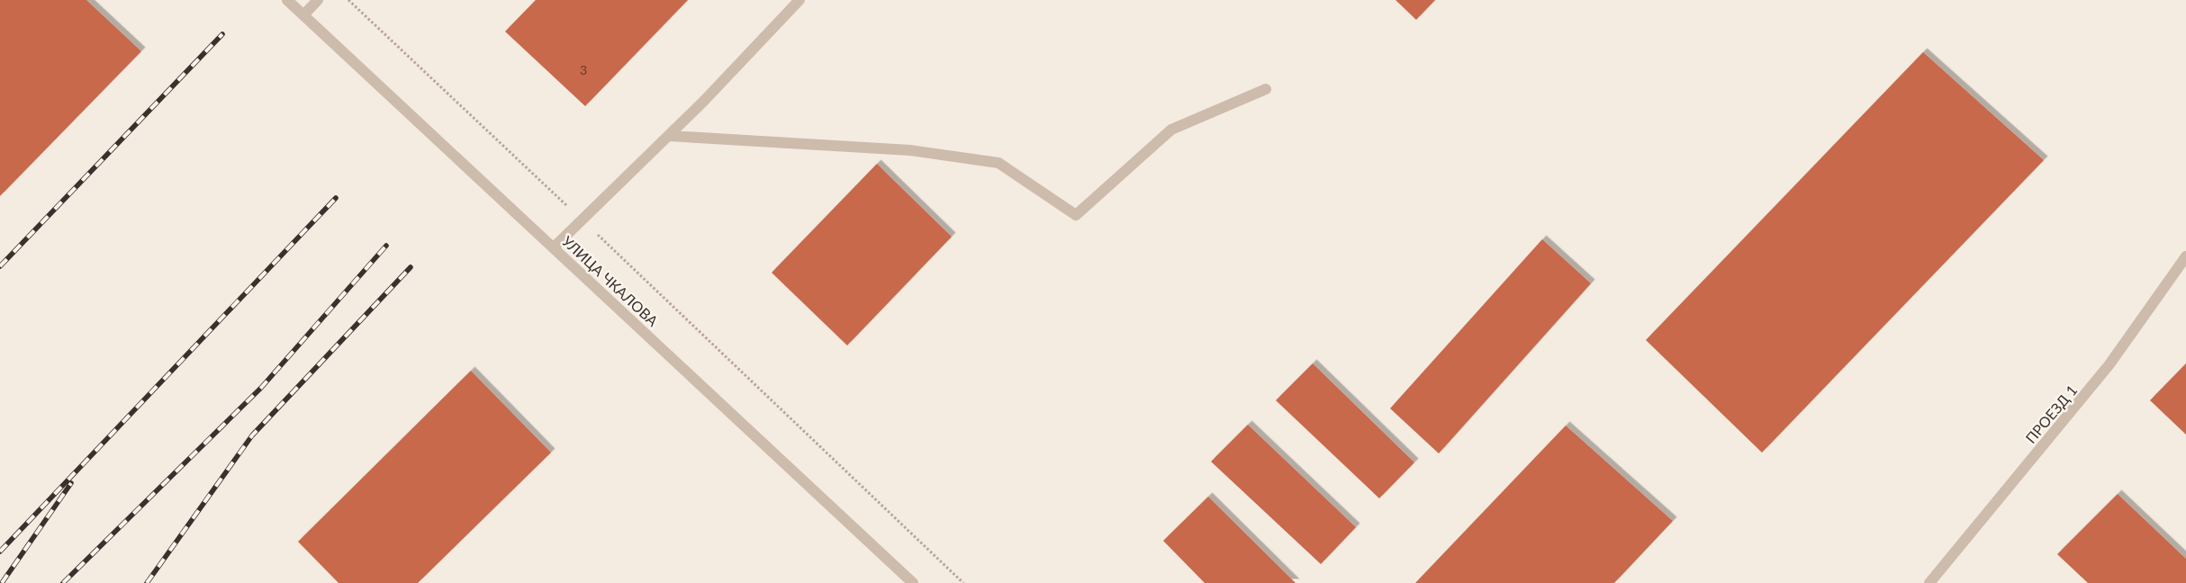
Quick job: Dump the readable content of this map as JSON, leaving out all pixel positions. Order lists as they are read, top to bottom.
{
  "streets": {
    "street": ["УЛИЦА ЧКАЛОВА", "ПРОЕЗД 1"]
  },
  "house_numbers": ["3"]
}
